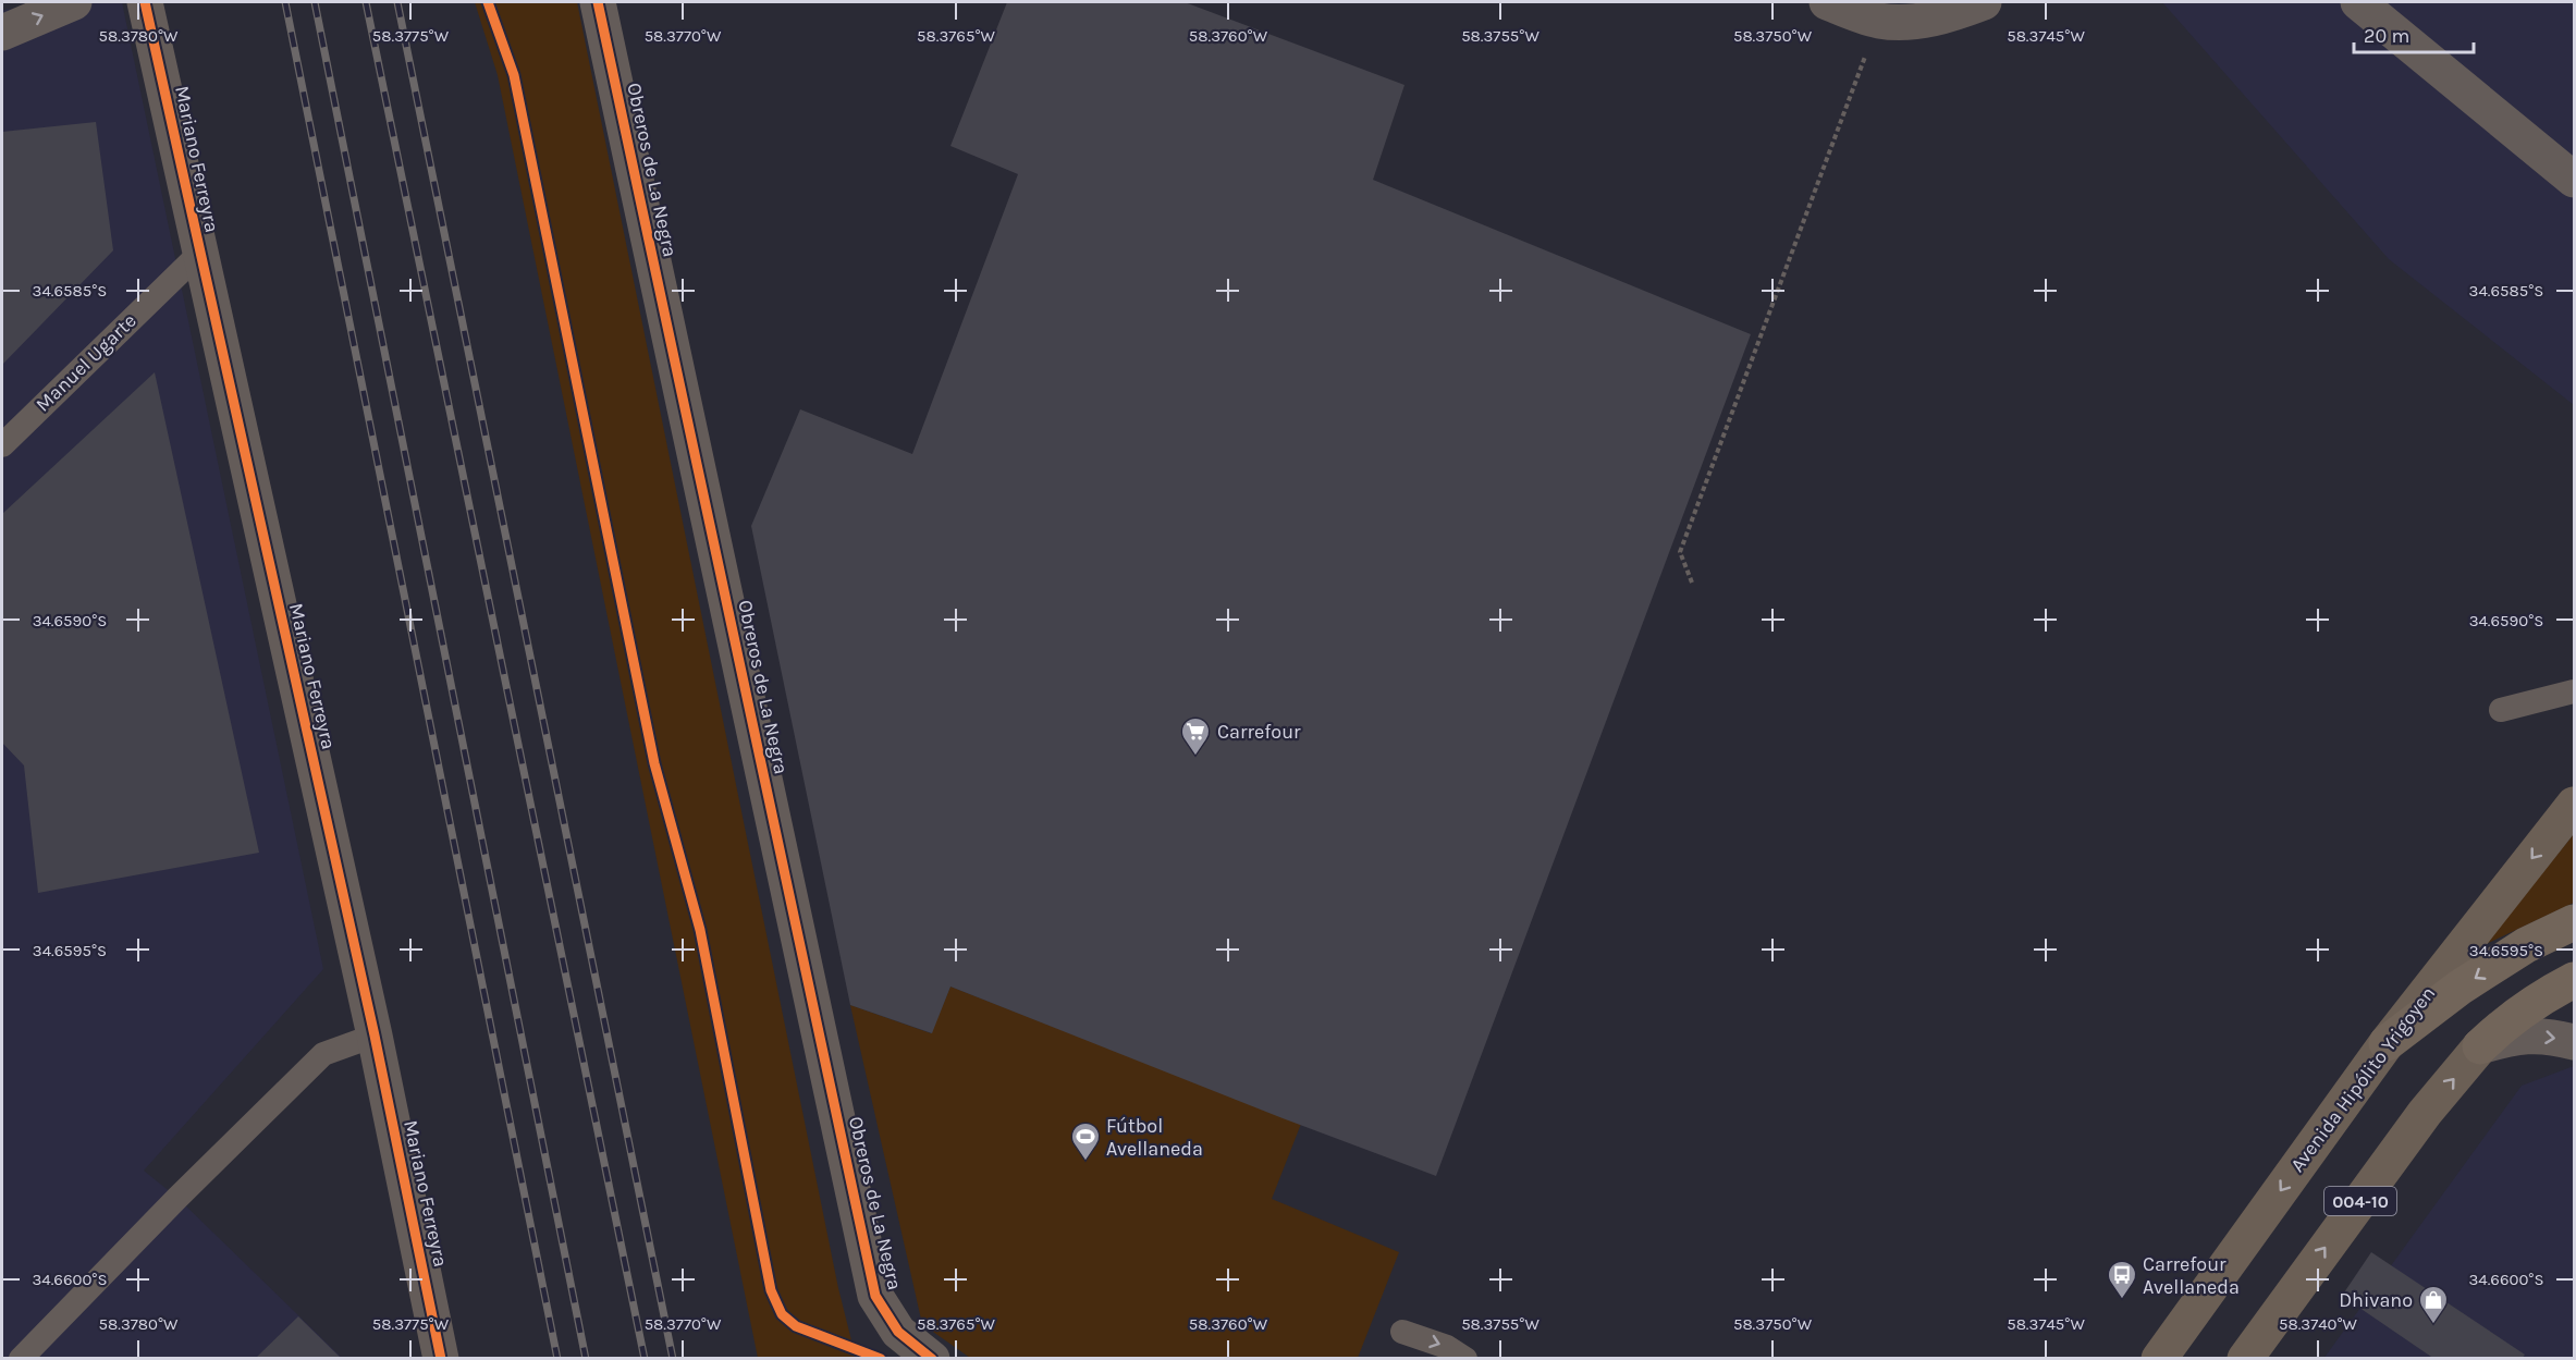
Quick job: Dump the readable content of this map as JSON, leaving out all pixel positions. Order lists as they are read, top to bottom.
{
  "streets": {
    "main road": ["Avenida Hipólito Yrigoyen", "004-10"],
    "street": ["Mariano Ferreyra", "Obreros de La Negra"],
    "lane": ["Manuel Ugarte"]
  },
  "crossings": [
    ["Mariano Ferreyra", "Manuel Ugarte"]
  ],
  "places": {
    "supermarket": ["Carrefour"],
    "sports": ["Fútbol Avellaneda"],
    "bus stop": ["Carrefour Avellaneda"],
    "shop": ["Dhivano"]
  },
  "scale_bar": "20 m",
  "coordinates": [
    "58.3780°W",
    "58.3775°W",
    "58.3770°W",
    "58.3765°W",
    "58.3760°W",
    "58.3755°W",
    "58.3750°W",
    "58.3745°W",
    "34.6585°S",
    "34.6590°S",
    "34.6595°S",
    "34.6600°S",
    "58.3740°W"
  ]
}
